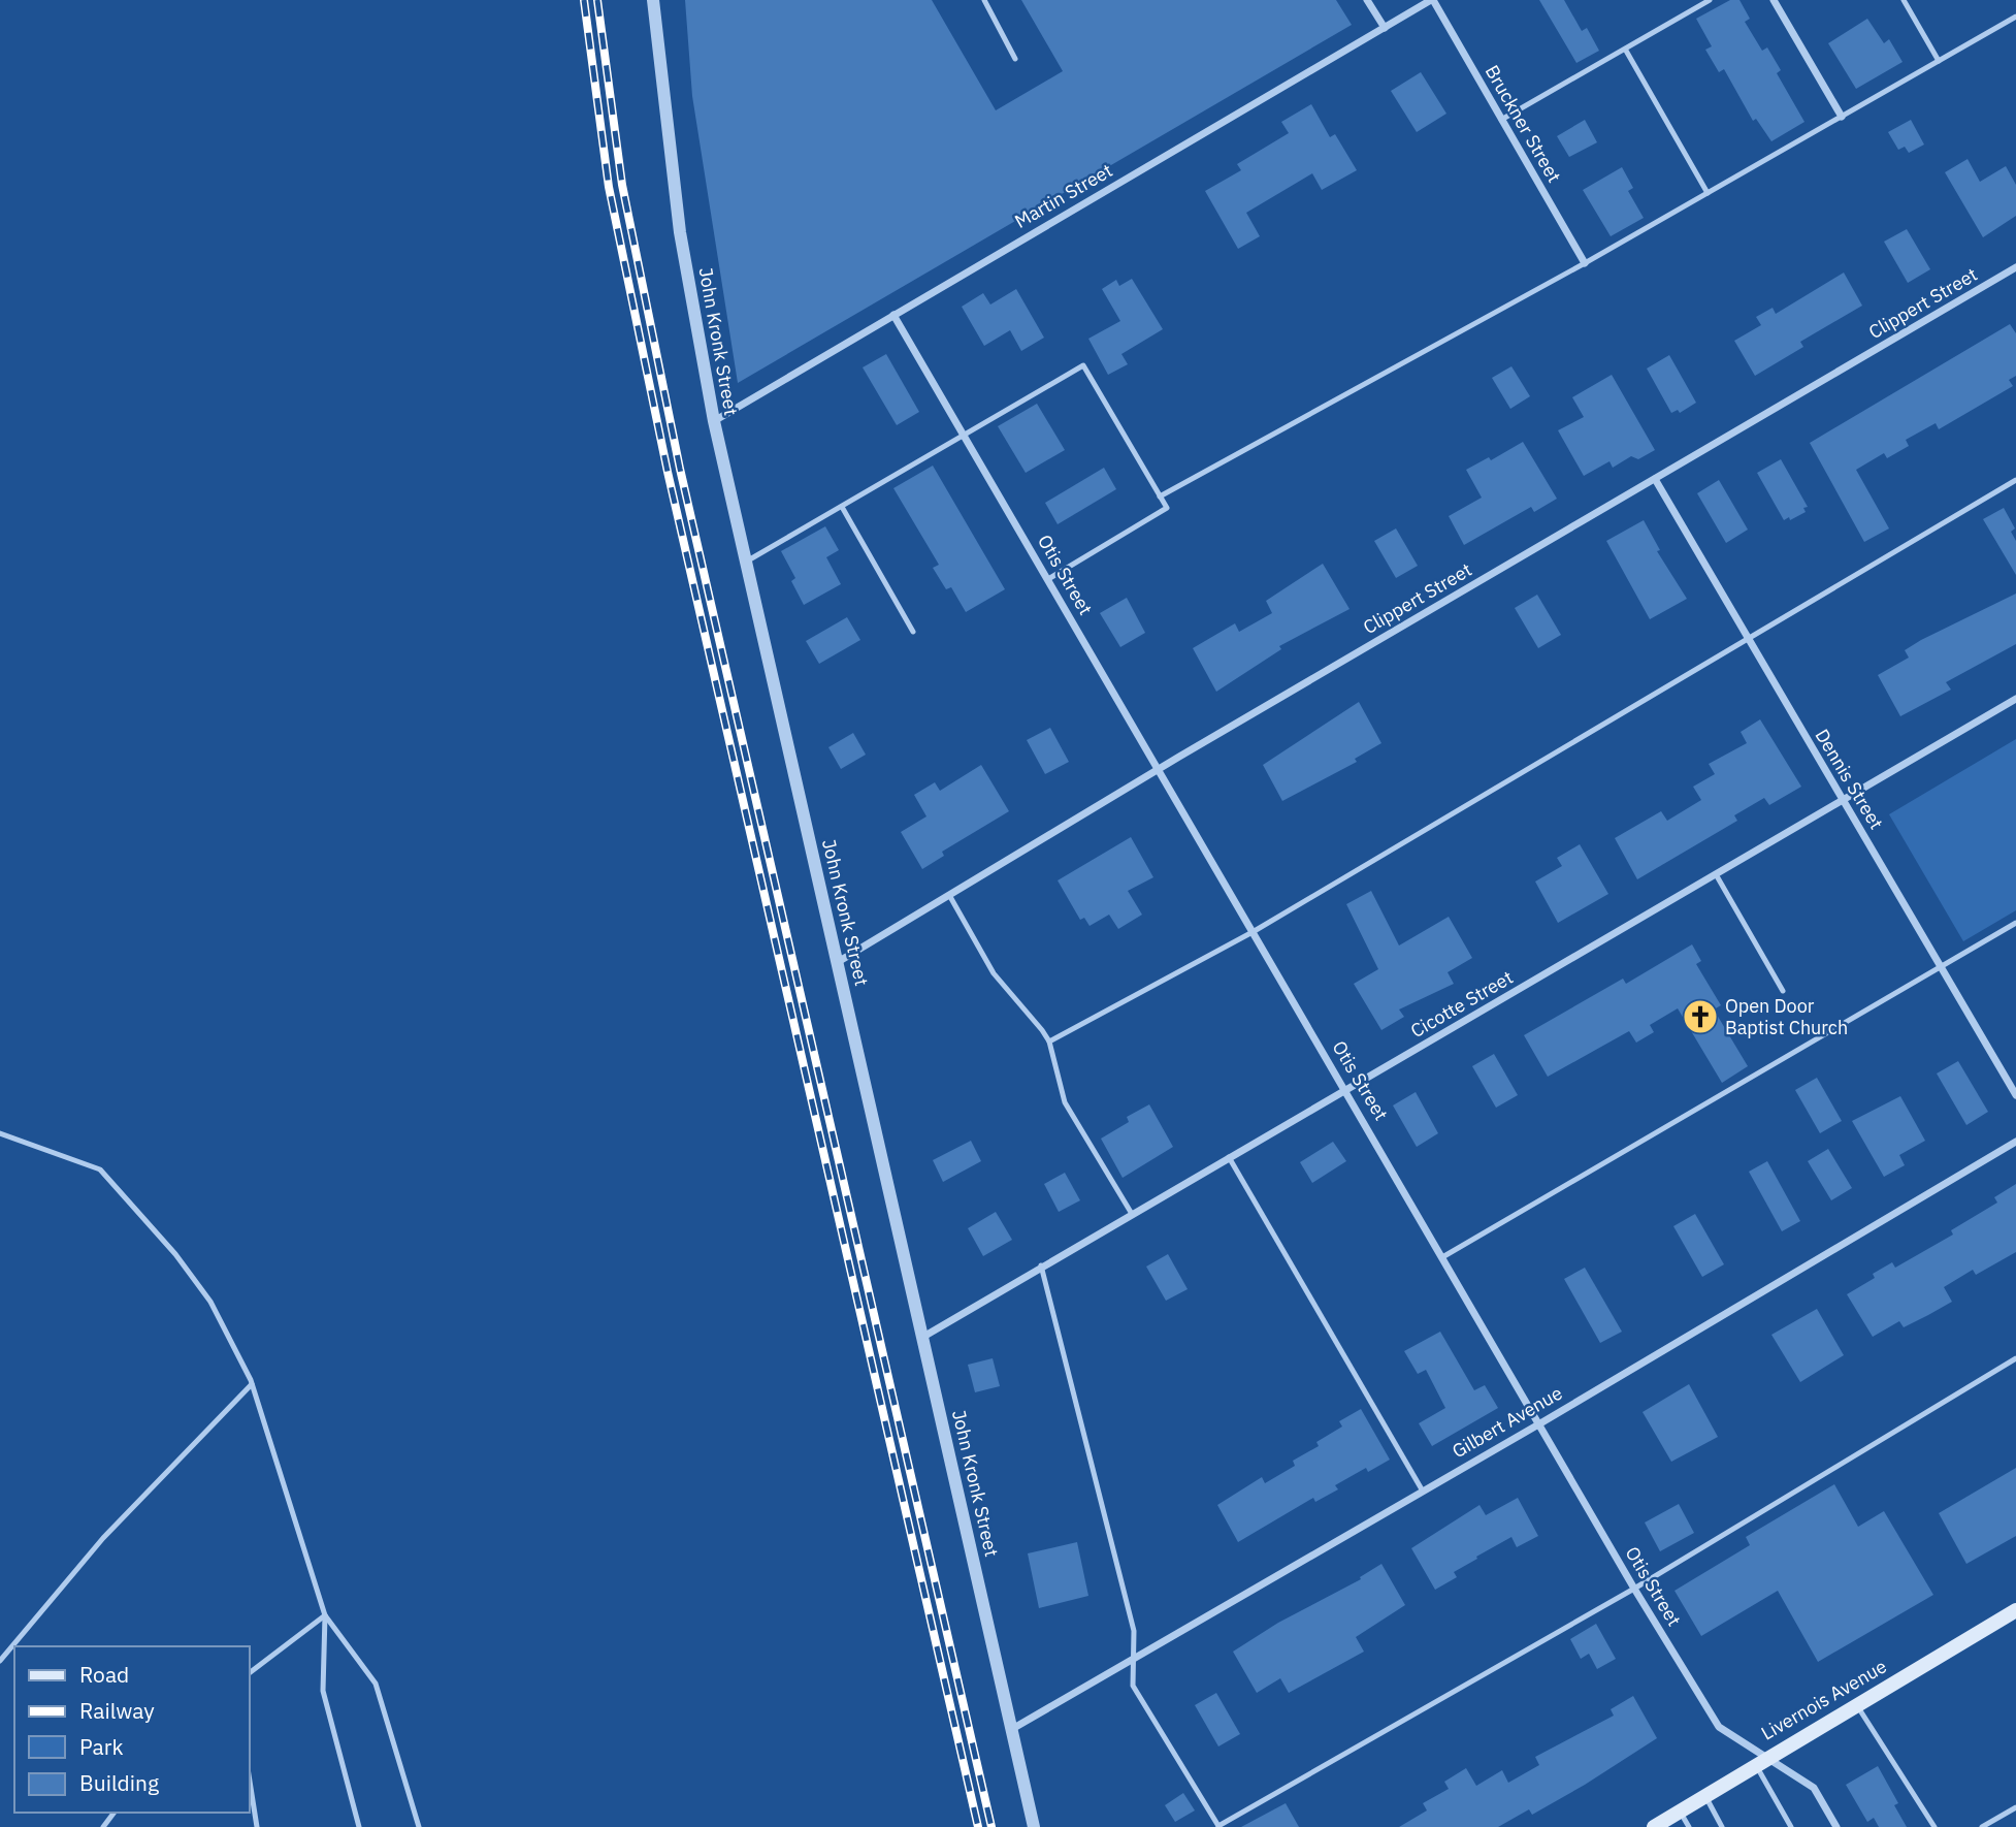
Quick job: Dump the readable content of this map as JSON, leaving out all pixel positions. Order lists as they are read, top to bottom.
{
  "streets": {
    "main road": ["Livernois Avenue"],
    "street": [
      "Bruckner Street",
      "Martin Street",
      "Clippert Street",
      "John Kronk Street",
      "Otis Street",
      "Dennis Street",
      "Cicotte Street",
      "Gilbert Avenue"
    ]
  },
  "crossings": [
    ["Bruckner Street", "Martin Street"],
    ["Martin Street", "John Kronk Street"],
    ["Martin Street", "Otis Street"],
    ["Clippert Street", "John Kronk Street"],
    ["Clippert Street", "Otis Street"],
    ["Clippert Street", "Dennis Street"],
    ["John Kronk Street", "Cicotte Street"],
    ["John Kronk Street", "Gilbert Avenue"],
    ["Otis Street", "Cicotte Street"],
    ["Otis Street", "Gilbert Avenue"],
    ["Otis Street", "Livernois Avenue"],
    ["Dennis Street", "Cicotte Street"]
  ],
  "places": {
    "church": ["Open Door Baptist Church"]
  },
  "legend": [
    "Road",
    "Railway",
    "Park",
    "Building"
  ]
}
